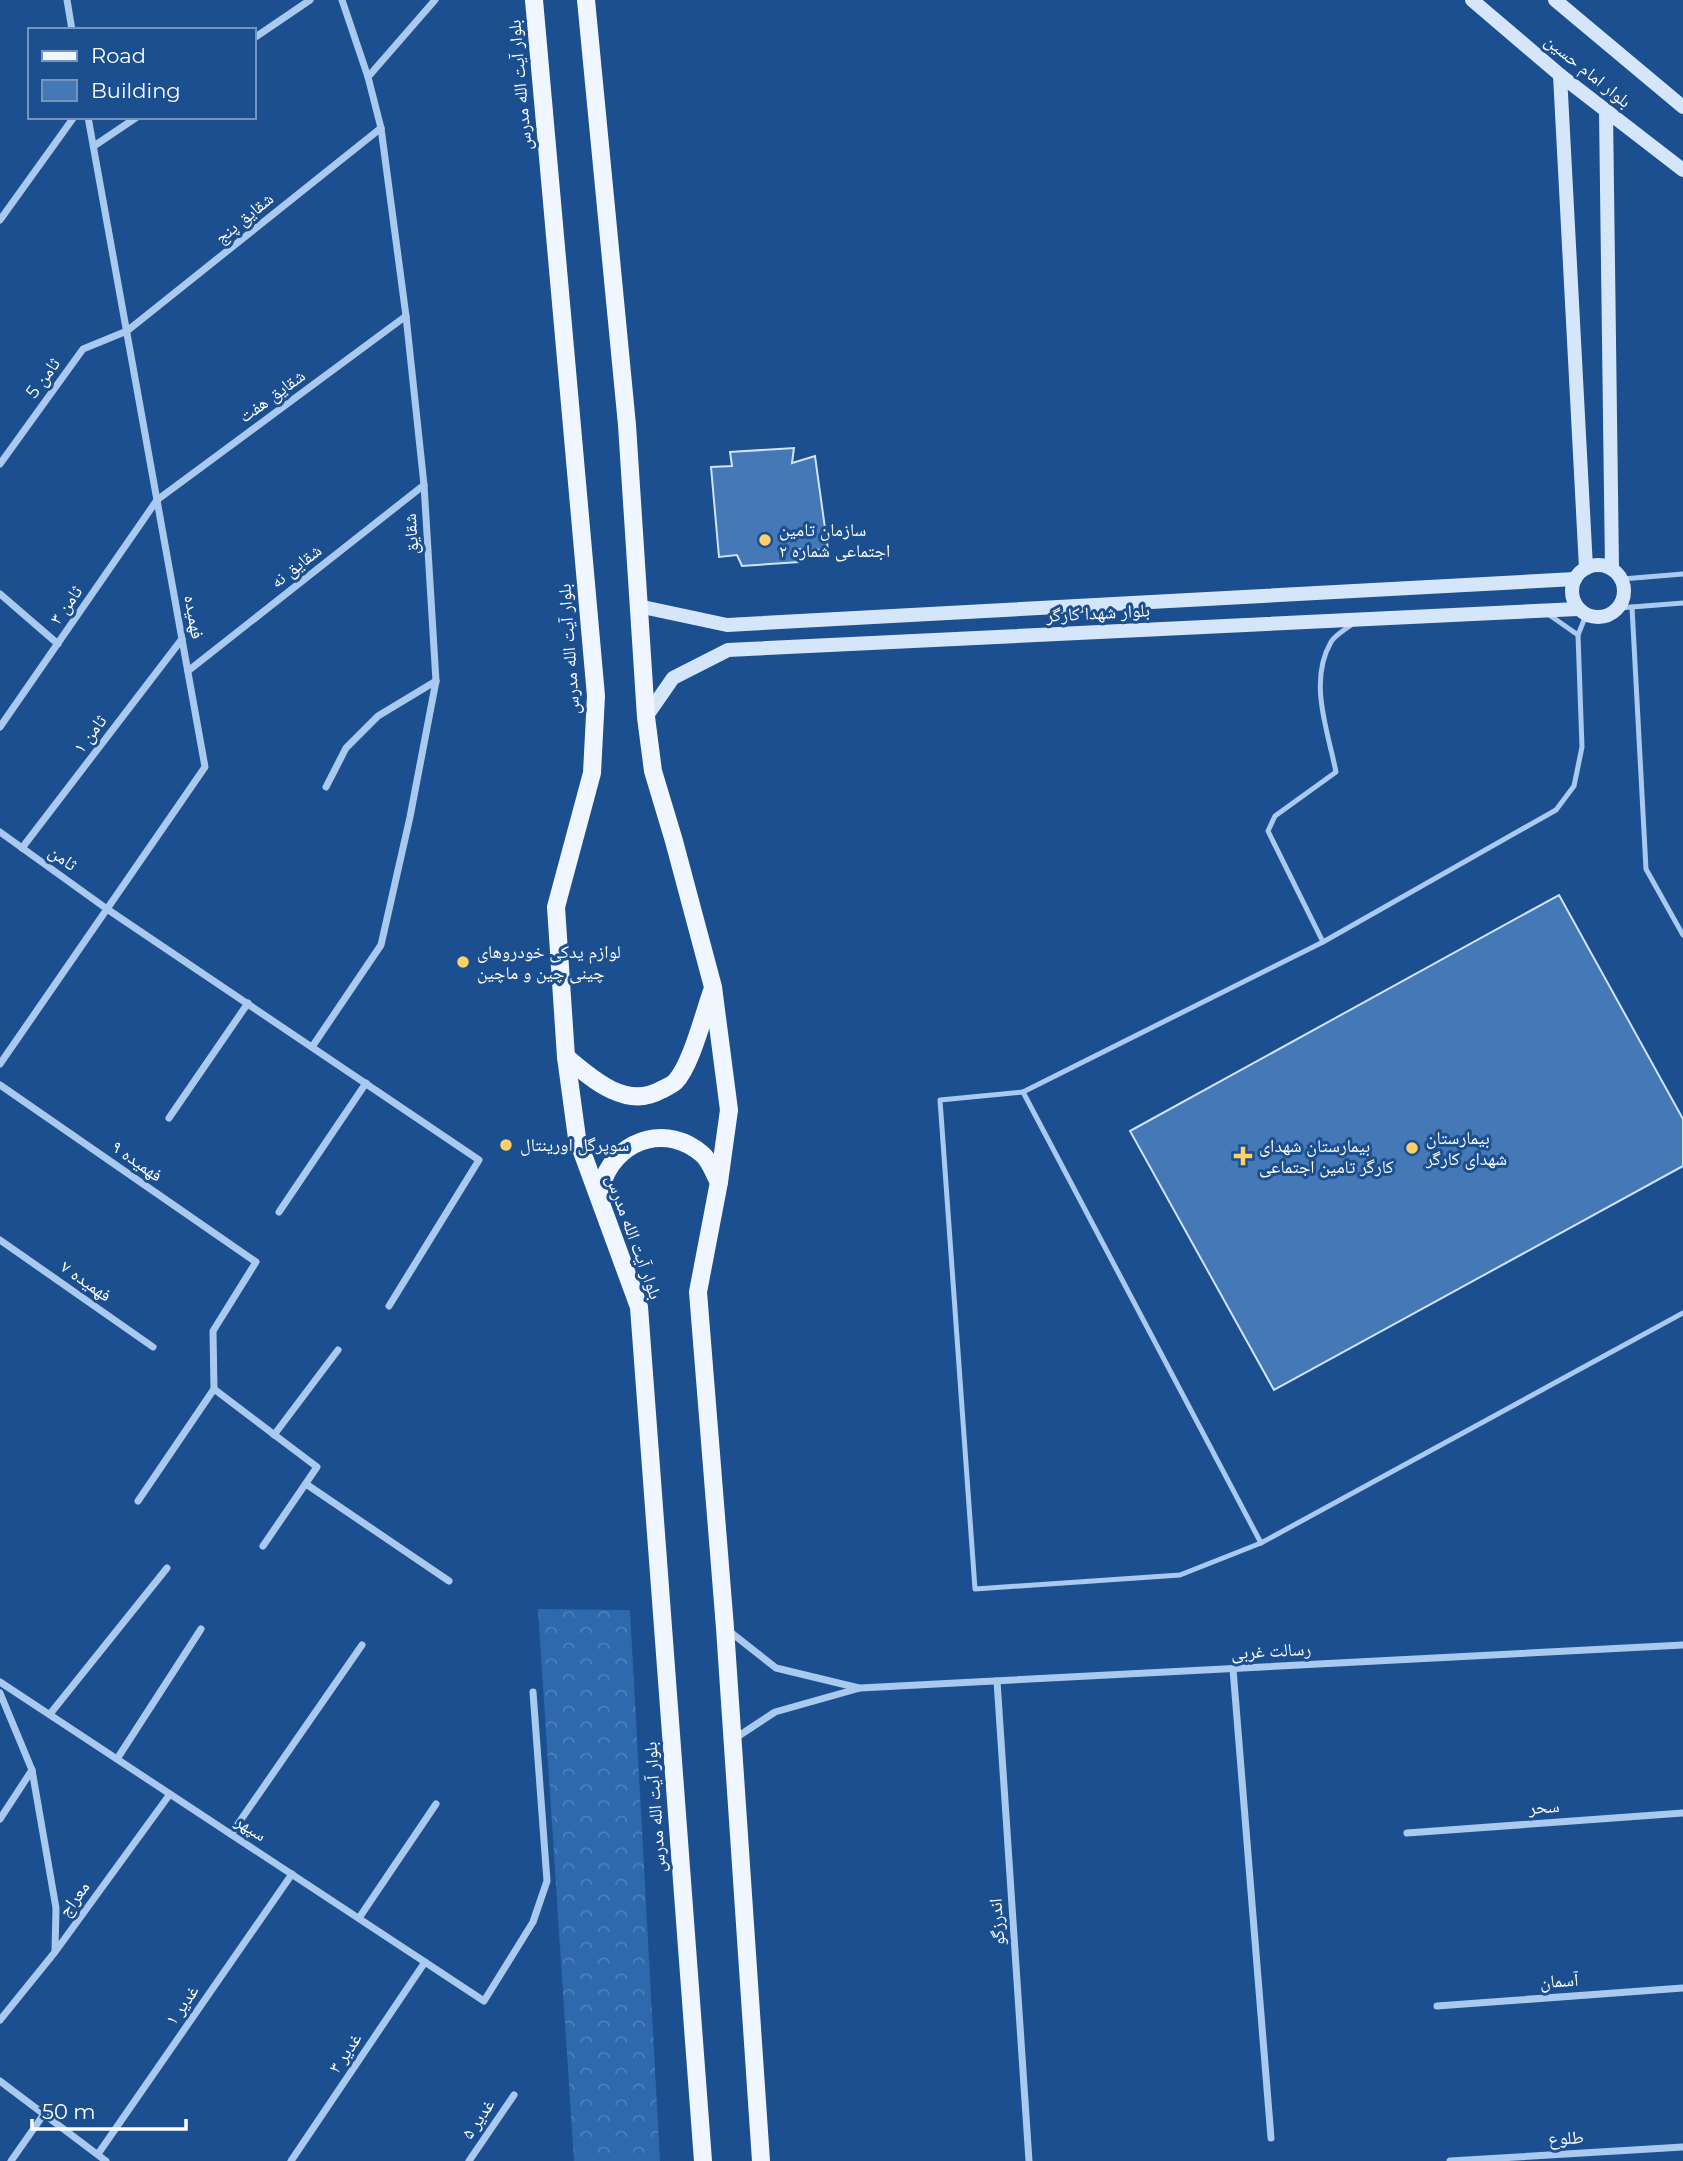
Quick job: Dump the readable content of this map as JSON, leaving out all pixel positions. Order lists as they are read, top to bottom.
{
  "streets": {
    "main road": ["بلوار آیت الله مدرس"],
    "street": [
      "بلوار امام حسین",
      "شقایق پنج",
      "ثامن 5",
      "شقایق هفت",
      "شقایق",
      "شقایق نه",
      "ثامن ۳",
      "بلوار شهدا کارگر",
      "فهمیده",
      "ثامن ۱",
      "ثامن",
      "فهمیده ۹",
      "فهمیده ۷",
      "رسالت غربی",
      "سحر",
      "سپهر",
      "معراج",
      "اندرزگو",
      "آسمان",
      "غدیر ۱",
      "غدیر ۳",
      "غدیر ۵",
      "طلوع"
    ]
  },
  "crossings": [
    ["شقایق پنج", "ثامن 5"],
    ["شقایق پنج", "شقایق"],
    ["شقایق پنج", "فهمیده"],
    ["ثامن 5", "فهمیده"],
    ["شقایق هفت", "شقایق"],
    ["شقایق هفت", "ثامن ۳"],
    ["شقایق هفت", "فهمیده"],
    ["شقایق", "شقایق نه"],
    ["شقایق", "ثامن"],
    ["شقایق نه", "فهمیده"],
    ["ثامن ۳", "فهمیده"],
    ["فهمیده", "ثامن ۱"],
    ["فهمیده", "ثامن"],
    ["ثامن ۱", "ثامن"],
    ["رسالت غربی", "اندرزگو"],
    ["سپهر", "معراج"],
    ["سپهر", "غدیر ۱"],
    ["سپهر", "غدیر ۳"]
  ],
  "places": {
    "other": [
      "سازمان تامین اجتماعی شماره ۲",
      "لوازم یدکی خودروهای چینی چین و ماچین",
      "سوپرگل اورینتال",
      "بیمارستان شهدای کارگر"
    ],
    "health": ["بیمارستان شهدای کارگر تامین اجتماعی"]
  },
  "legend": ["Road", "Building"],
  "scale_bar": "50 m"
}
